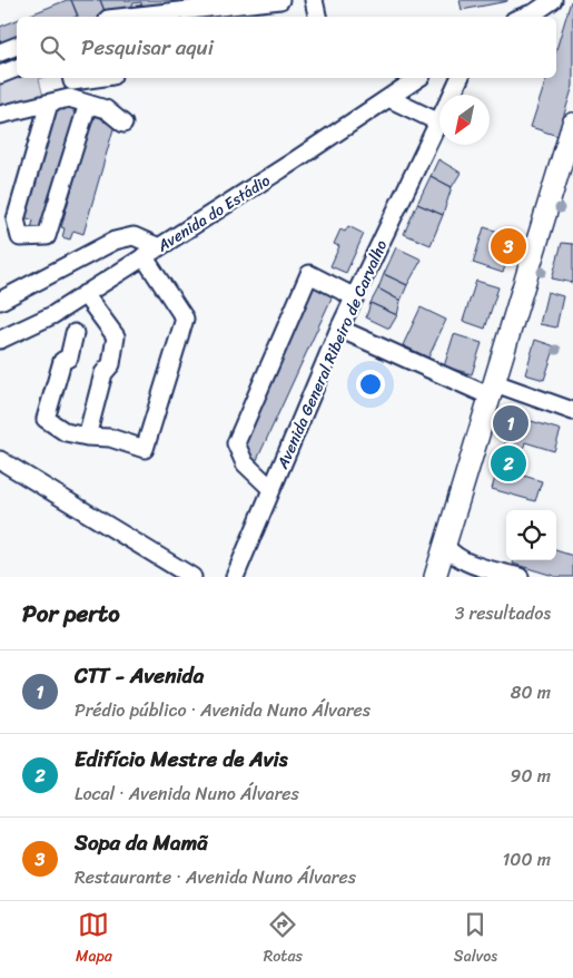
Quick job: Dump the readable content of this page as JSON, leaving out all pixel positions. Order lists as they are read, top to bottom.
{
  "streets": {
    "street": ["Avenida do Estádio", "Avenida General Ribeiro de Carvalho"]
  },
  "north": "bottom left",
  "page": {
    "search": "Pesquisar aqui",
    "pins": ["3", "1", "2"],
    "heading": ["Por perto", "3 resultados"],
    "list": [
      {
        "mark": "1",
        "name": "CTT - Avenida",
        "note": "Prédio público · Avenida Nuno Álvares",
        "value": "80 m"
      },
      {
        "mark": "2",
        "name": "Edifício Mestre de Avis",
        "note": "Local · Avenida Nuno Álvares",
        "value": "90 m"
      },
      {
        "mark": "3",
        "name": "Sopa da Mamã",
        "note": "Restaurante · Avenida Nuno Álvares",
        "value": "100 m"
      }
    ],
    "nav": ["Mapa", "Rotas", "Salvos"]
  }
}
